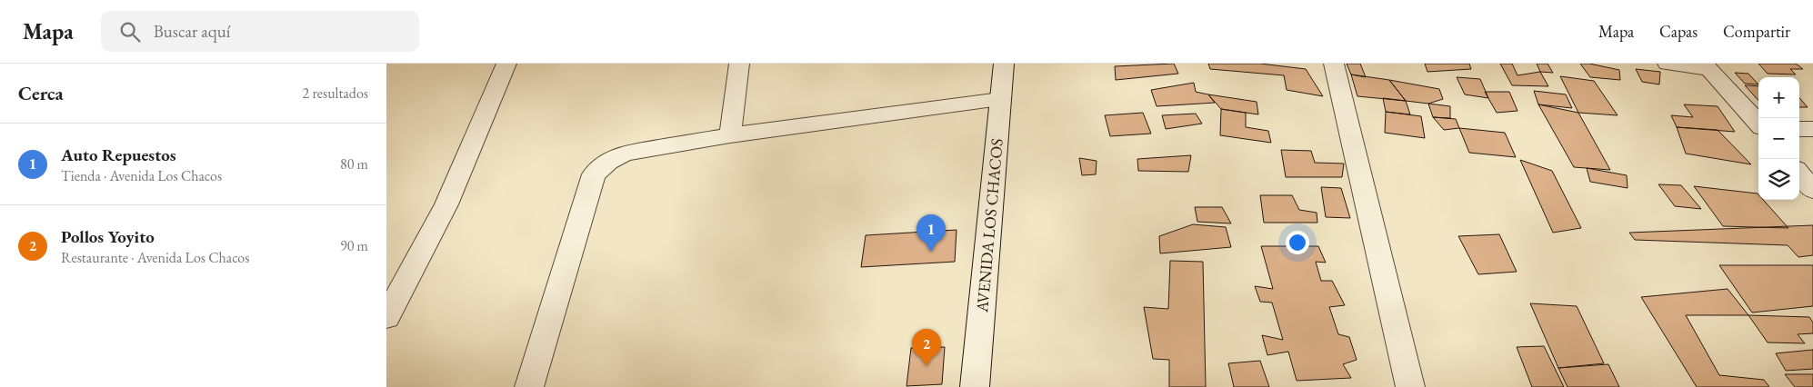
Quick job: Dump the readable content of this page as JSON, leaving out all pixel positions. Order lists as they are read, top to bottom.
{
  "streets": {
    "street": ["AVENIDA LOS CHACOS"]
  },
  "page": {
    "header": "Mapa",
    "search": "Buscar aquí",
    "nav": ["Mapa", "Capas", "Compartir"],
    "heading": ["Cerca", "2 resultados"],
    "map_buttons": ["+", "−"],
    "list": [
      {
        "mark": "1",
        "name": "Auto Repuestos",
        "note": "Tienda · Avenida Los Chacos",
        "value": "80 m"
      },
      {
        "mark": "2",
        "name": "Pollos Yoyito",
        "note": "Restaurante · Avenida Los Chacos",
        "value": "90 m"
      }
    ],
    "pins": ["1", "2"]
  }
}
